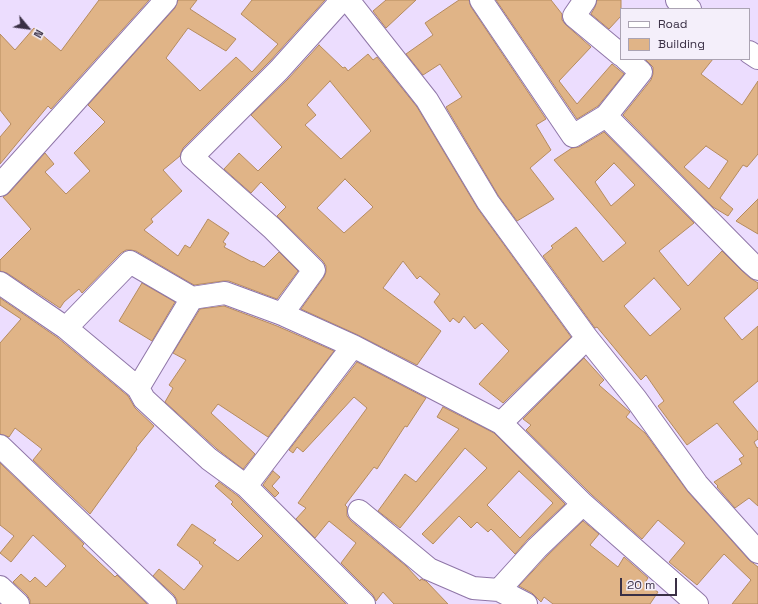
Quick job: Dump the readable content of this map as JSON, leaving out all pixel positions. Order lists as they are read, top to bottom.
{
  "legend": ["Road", "Building"],
  "scale_bar": "20 m",
  "north": "bottom right"
}
